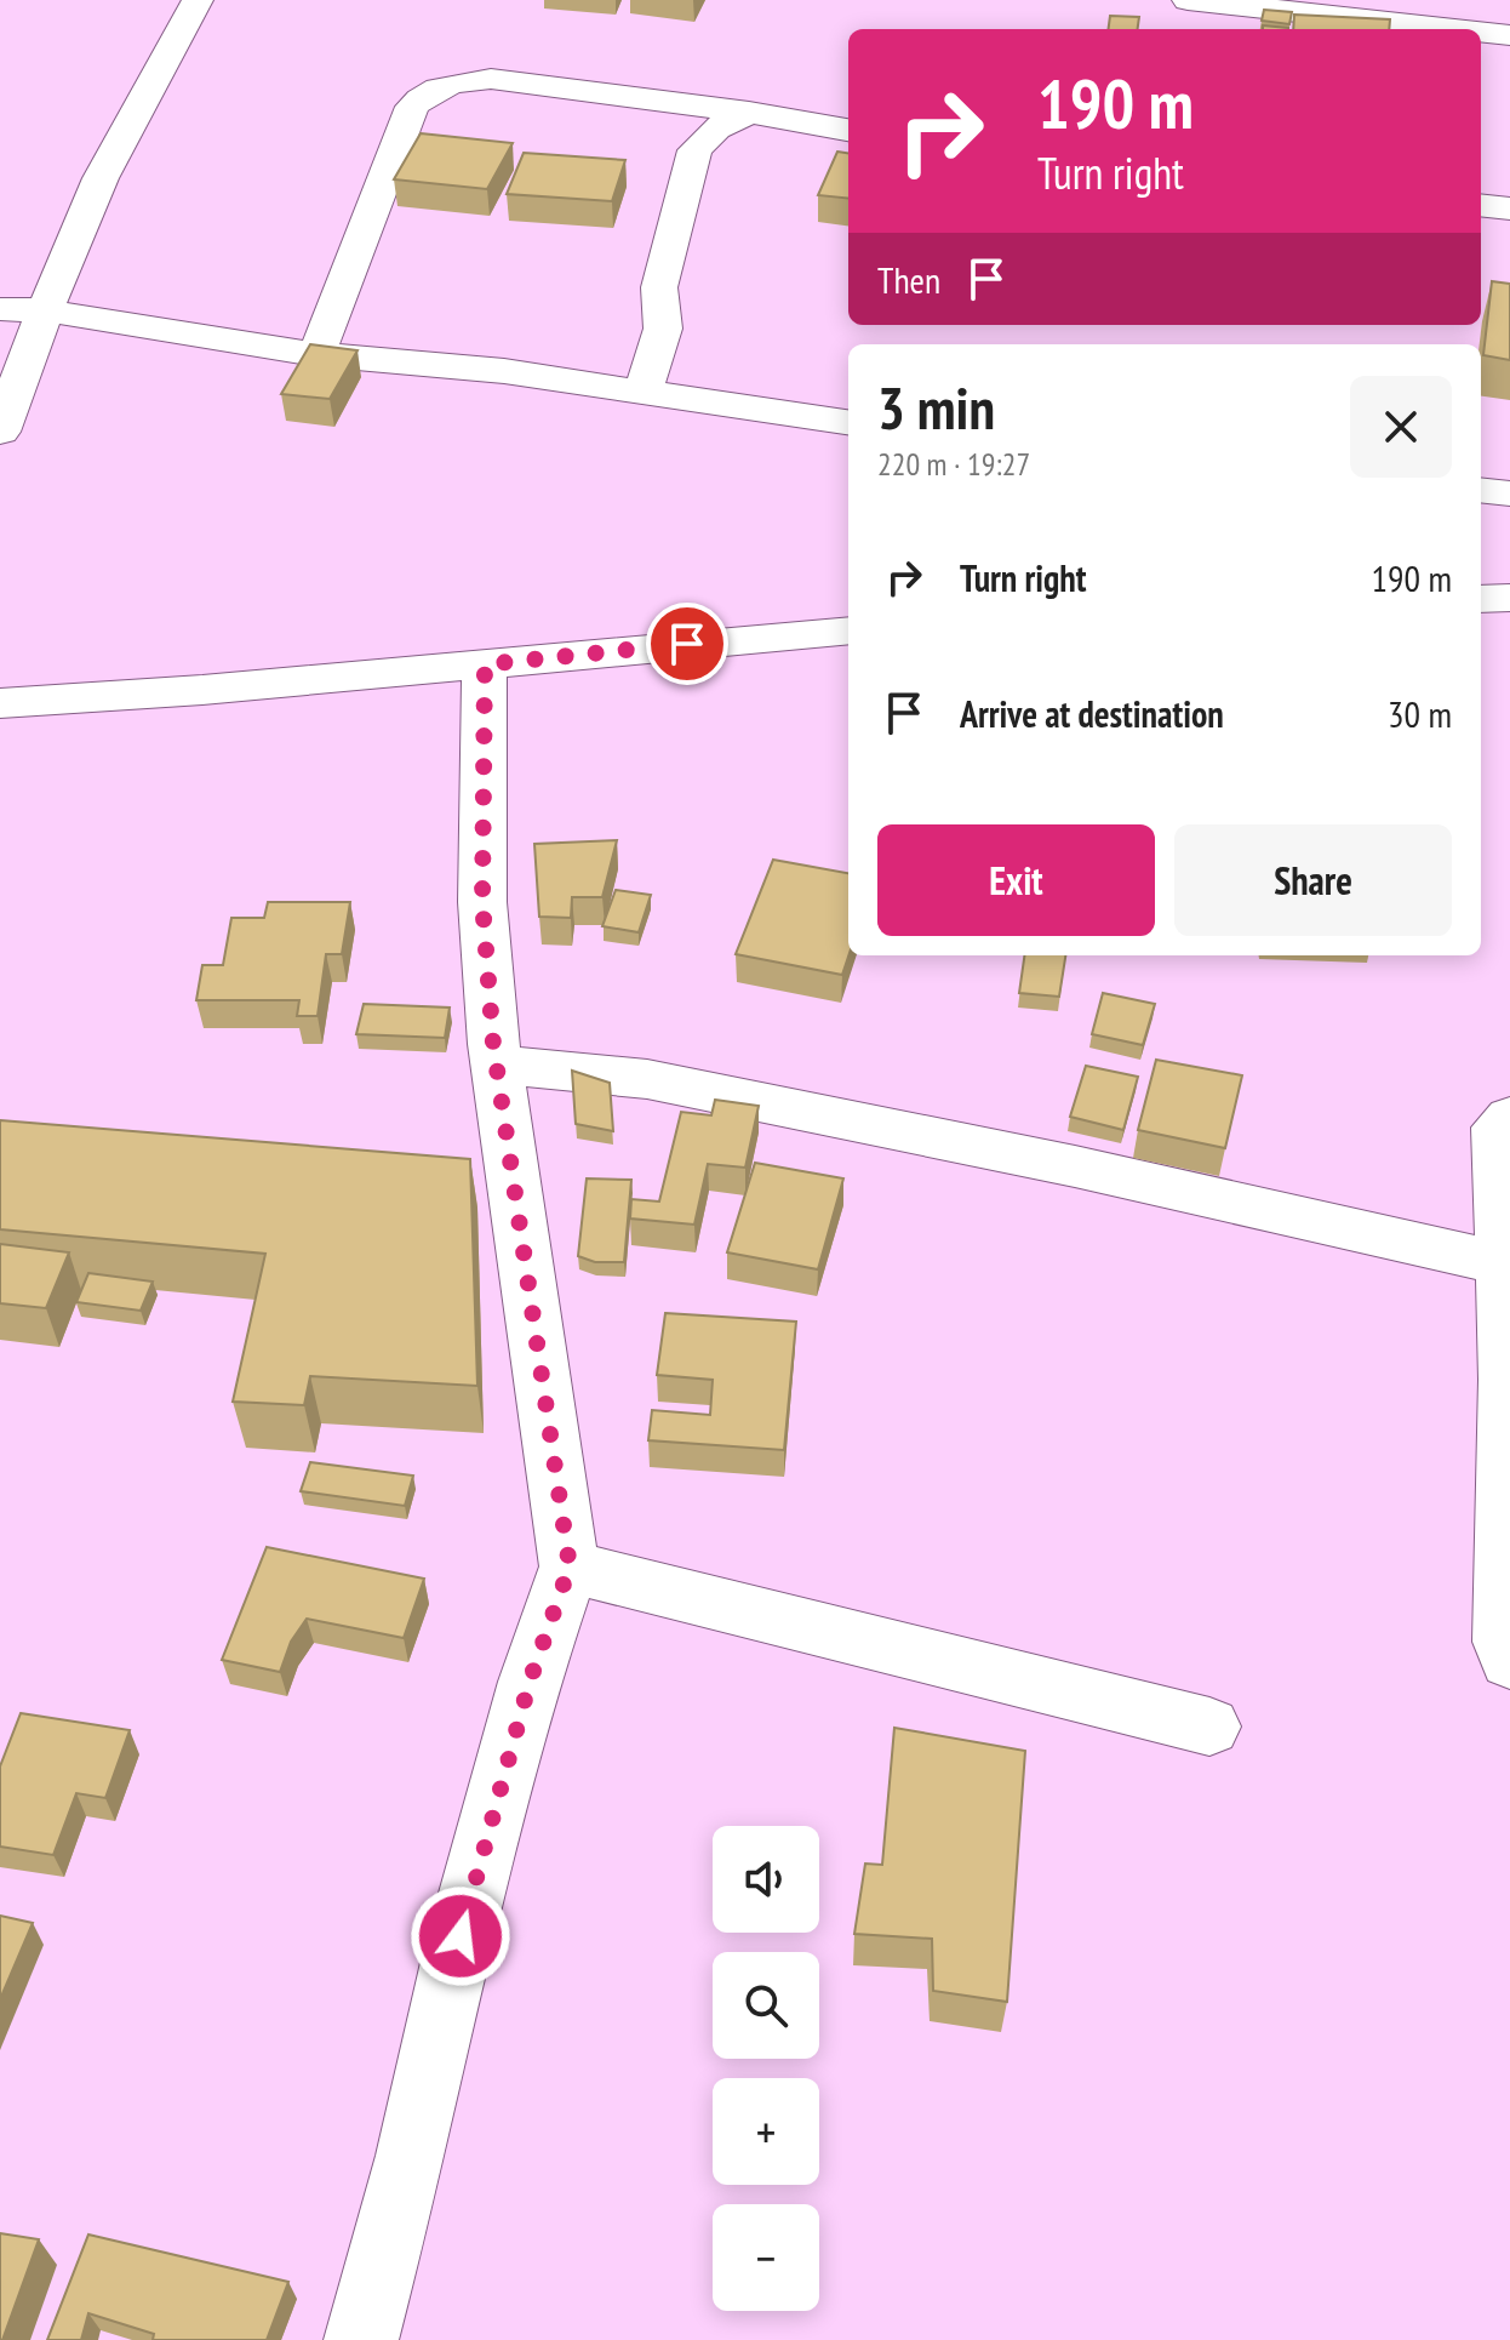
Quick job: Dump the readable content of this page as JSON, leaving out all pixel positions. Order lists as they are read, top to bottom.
{
  "page": {
    "turn": ["190 m", "Turn right"],
    "then": "Then",
    "heading": ["3 min", "220 m · 19:27"],
    "list": [
      {
        "name": "Turn right",
        "value": "190 m"
      },
      {
        "name": "Arrive at destination",
        "value": "30 m"
      }
    ],
    "buttons": ["Exit", "Share"],
    "map_buttons": ["+", "−"]
  }
}
